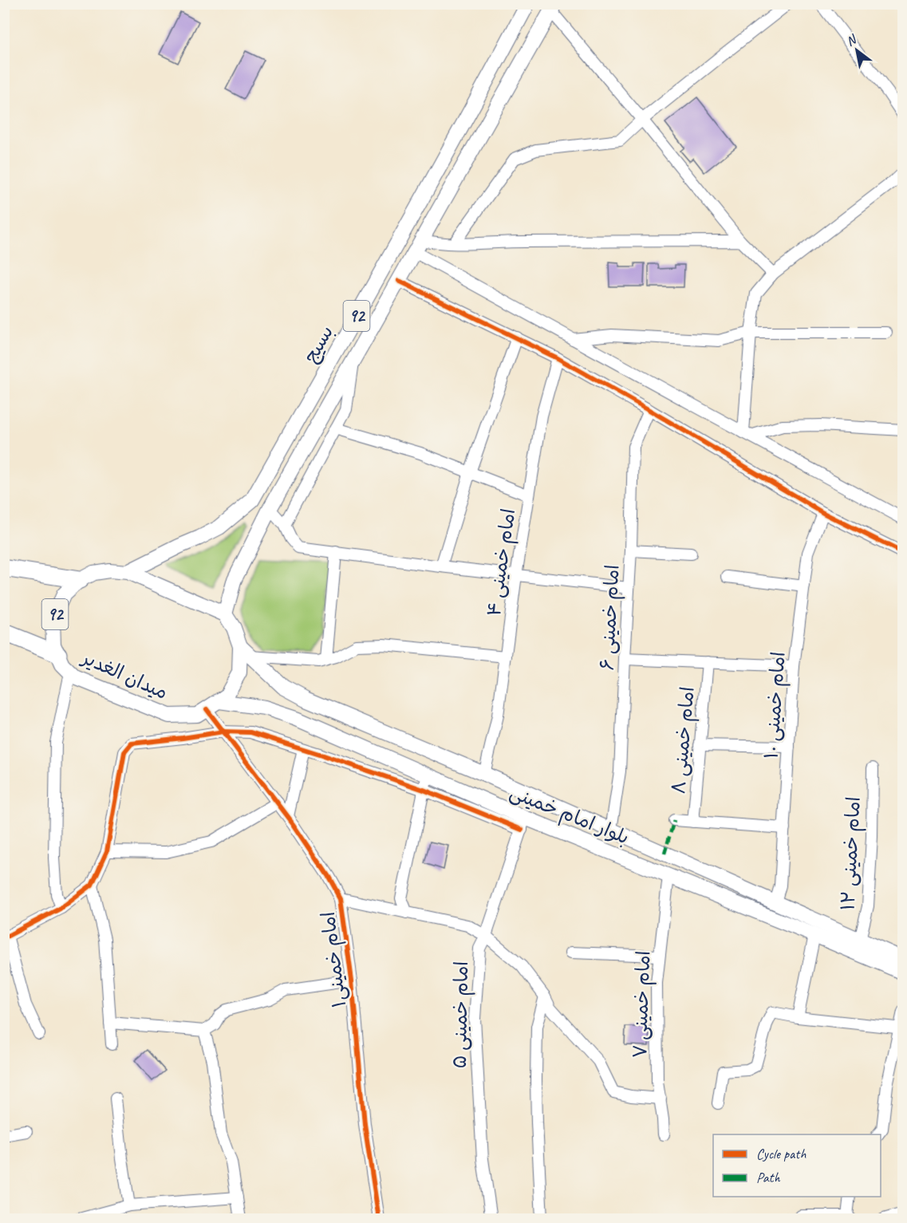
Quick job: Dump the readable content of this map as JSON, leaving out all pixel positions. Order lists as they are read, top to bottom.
{
  "streets": {
    "highway": ["92"],
    "main road": ["بسیج", "میدان الغدیر", "بلوار امام خمینی"],
    "street": [
      "امام خمینی ۴",
      "امام خمینی ۶",
      "امام خمینی ۱۰",
      "امام خمینی ۸",
      "امام خمینی ۱۲",
      "امام خمینی۱",
      "امام خمینی ۷",
      "امام خمینی ۵"
    ]
  },
  "crossings": [
    ["92", "بسیج"],
    ["92", "میدان الغدیر"],
    ["92", "بلوار امام خمینی"],
    ["92", "امام خمینی۱"],
    ["بسیج", "میدان الغدیر"],
    ["بسیج", "بلوار امام خمینی"],
    ["بسیج", "امام خمینی۱"],
    ["امام خمینی ۴", "بلوار امام خمینی"],
    ["امام خمینی ۶", "بلوار امام خمینی"],
    ["میدان الغدیر", "بلوار امام خمینی"],
    ["میدان الغدیر", "امام خمینی۱"],
    ["امام خمینی ۱۰", "بلوار امام خمینی"],
    ["بلوار امام خمینی", "امام خمینی ۱۲"],
    ["بلوار امام خمینی", "امام خمینی۱"],
    ["بلوار امام خمینی", "امام خمینی ۷"],
    ["بلوار امام خمینی", "امام خمینی ۵"]
  ],
  "legend": ["Cycle path", "Path"],
  "north": "top left"
}
